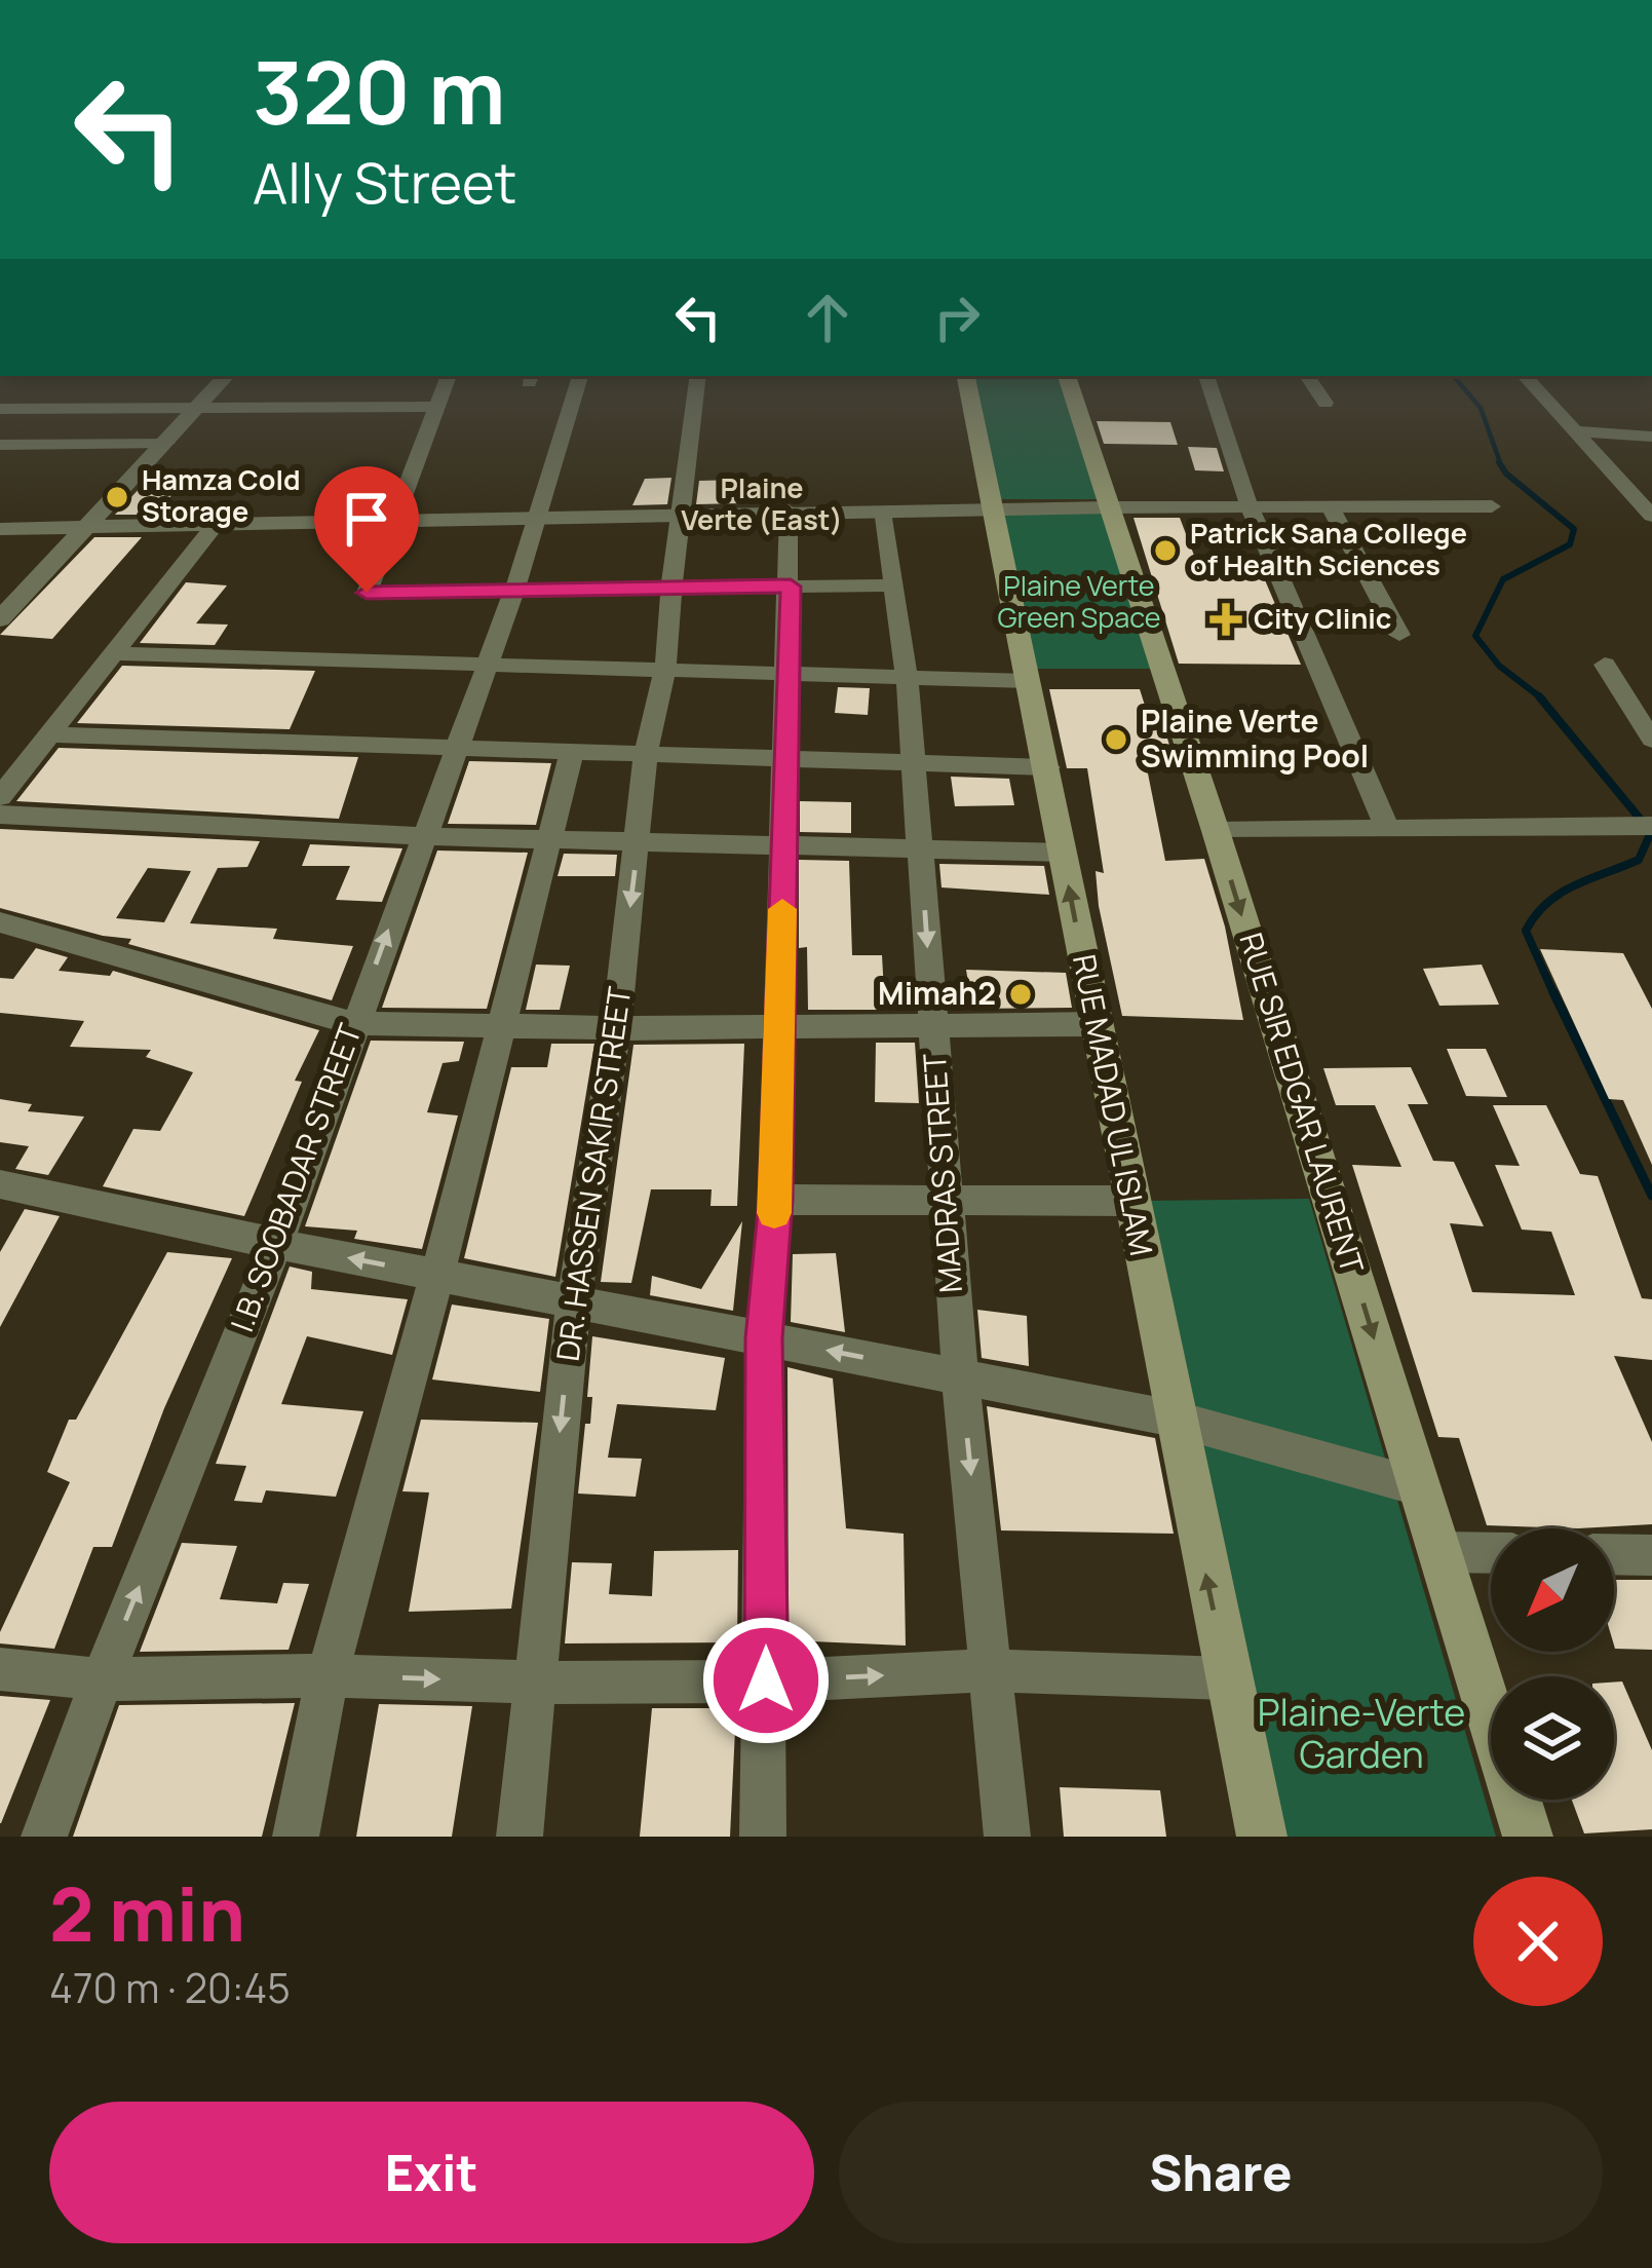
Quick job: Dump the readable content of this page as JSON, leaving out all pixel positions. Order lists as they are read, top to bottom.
{
  "streets": {
    "main road": ["RUE SIR EDGAR LAURENT", "RUE MADAD UL ISLAM"],
    "street": ["MADRAS STREET", "DR. HASSEN SAKIR STREET", "I.B. SOOBADAR STREET"]
  },
  "one_way": ["RUE SIR EDGAR LAURENT"],
  "districts": ["Plaine Verte (East)"],
  "parks": ["Plaine Verte Green Space", "Plaine-Verte Garden"],
  "places": {
    "other": [
      "Hamza Cold Storage",
      "Patrick Sana College of Health Sciences",
      "Plaine Verte Swimming Pool",
      "Mimah2"
    ],
    "health": ["City Clinic"]
  },
  "north": "bottom left",
  "page": {
    "turn": ["320 m", "Ally Street"],
    "heading": ["2 min", "470 m · 20:45"],
    "buttons": ["Exit", "Share"]
  }
}
